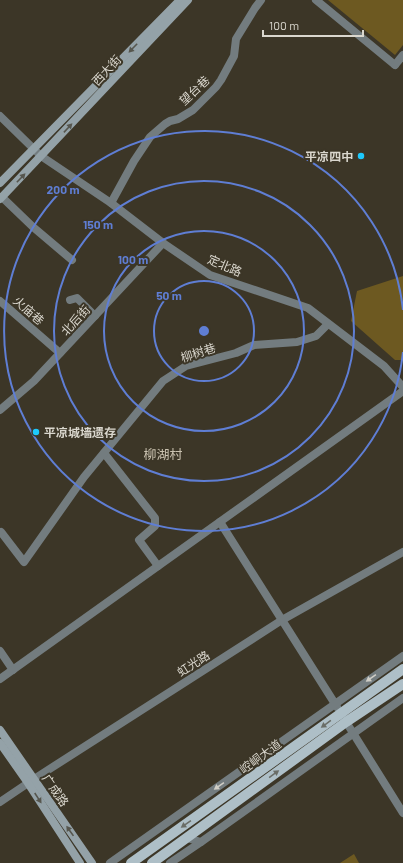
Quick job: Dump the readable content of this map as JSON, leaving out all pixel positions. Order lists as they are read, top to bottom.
{
  "streets": {
    "main road": ["西大街", "崆峒大道", "广成路"],
    "street": [
      "望台巷",
      "定北路",
      "火庙巷",
      "北后街",
      "柳树巷",
      "虹光路"
    ]
  },
  "crossings": [
    ["西大街", "定北路"],
    ["望台巷", "定北路"],
    ["定北路", "北后街"],
    ["定北路", "柳树巷"],
    ["火庙巷", "北后街"],
    ["虹光路", "广成路"]
  ],
  "districts": ["柳湖村"],
  "places": ["平凉四中", "平凉城墙遗存"],
  "scale_bar": "100 m",
  "rings": [
    "200 m",
    "150 m",
    "100 m",
    "50 m"
  ]
}
